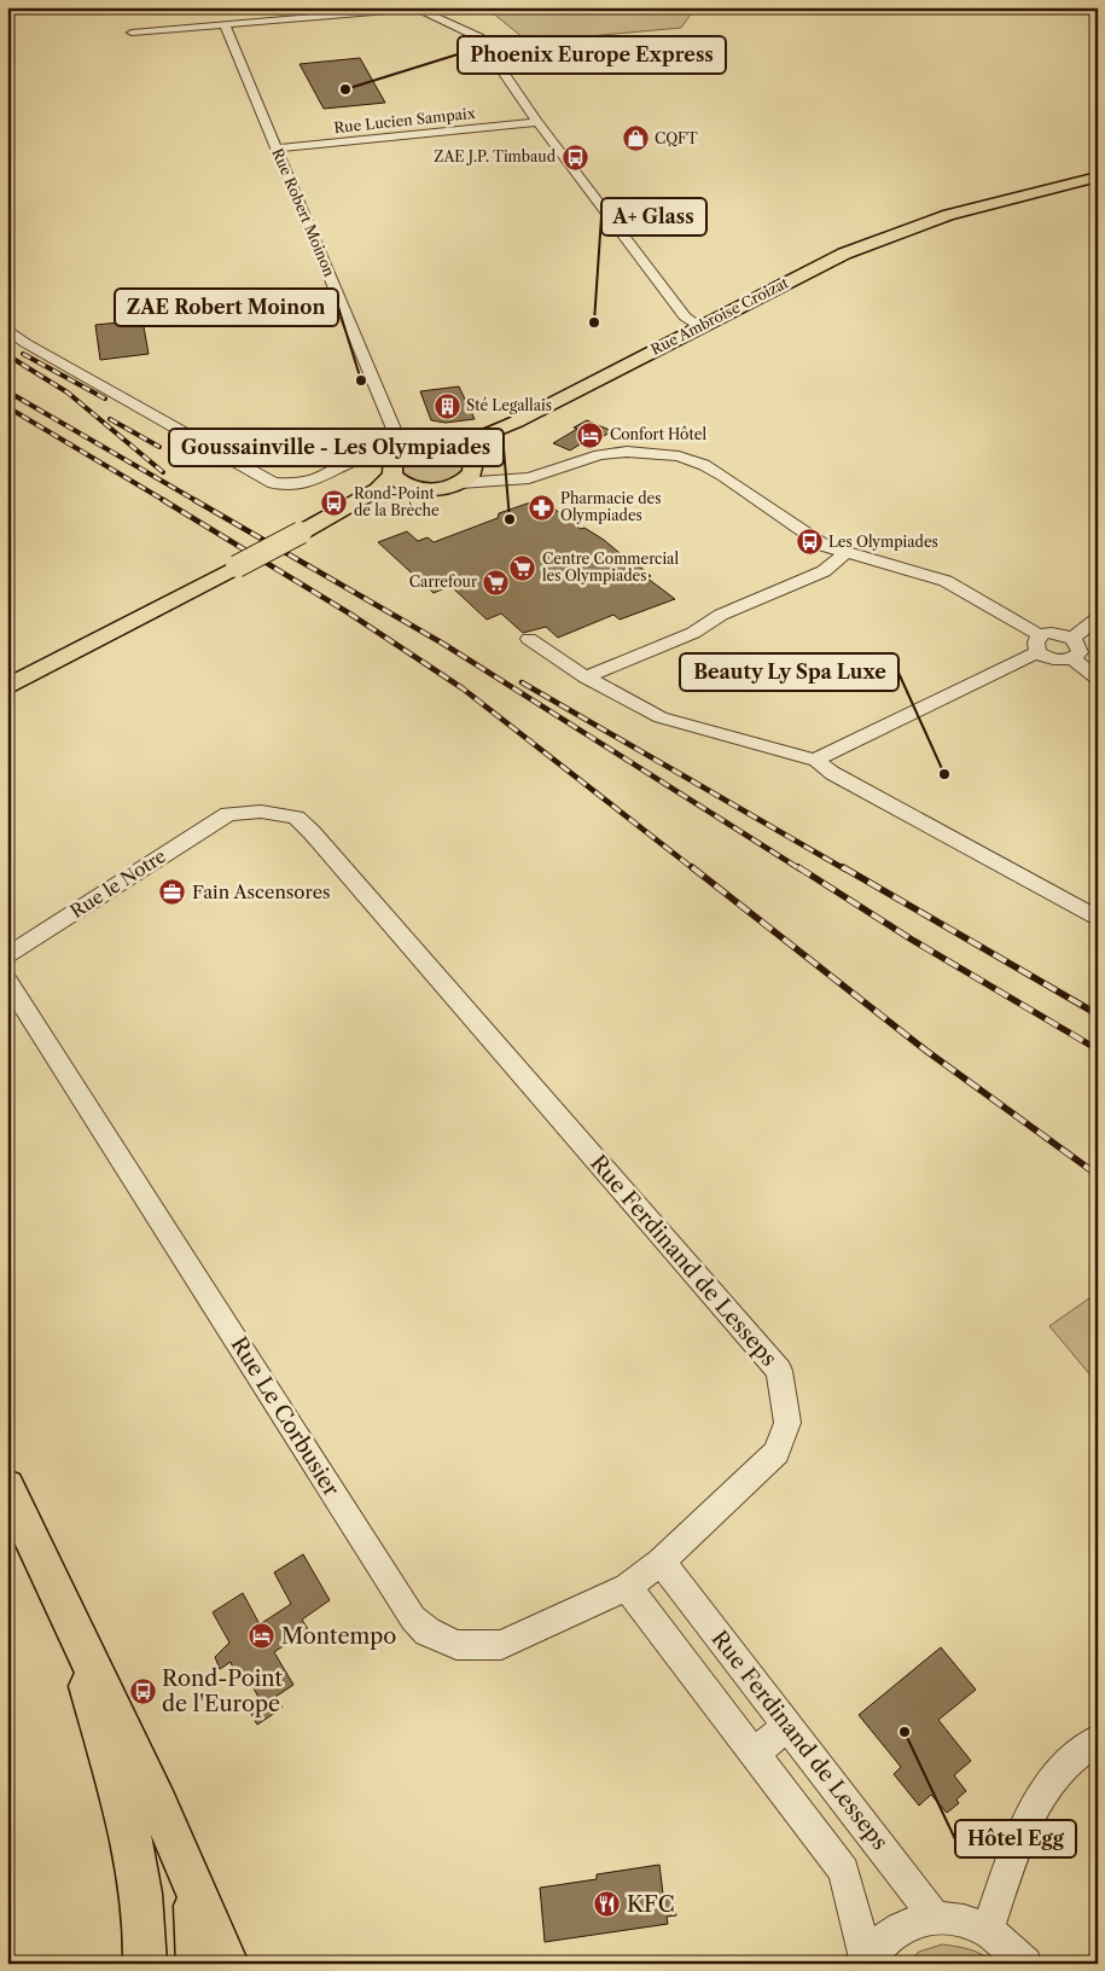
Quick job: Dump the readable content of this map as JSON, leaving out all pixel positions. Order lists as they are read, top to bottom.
{
  "streets": {
    "main road": ["Rue Ambroise Croizat"],
    "street": [
      "Rue Lucien Sampaix",
      "Rue Robert Moinon",
      "Rue le Notre",
      "Rue Ferdinand de Lesseps",
      "Rue Le Corbusier"
    ]
  },
  "crossings": [
    ["Rue Lucien Sampaix", "Rue Robert Moinon"],
    ["Rue le Notre", "Rue Ferdinand de Lesseps"],
    ["Rue Ferdinand de Lesseps", "Rue Le Corbusier"]
  ],
  "places": {
    "other": [
      "Phoenix Europe Express",
      "A+ Glass",
      "ZAE Robert Moinon",
      "Goussainville - Les Olympiades",
      "Beauty Ly Spa Luxe",
      "Hôtel Egg"
    ],
    "shop": ["CQFT"],
    "bus stop": [
      "ZAE J.P. Timbaud",
      "Rond-Point de la Brèche",
      "Les Olympiades",
      "Rond-Point de l'Europe"
    ],
    "building": ["Sté Legallais"],
    "hotel": ["Confort Hôtel", "Montempo"],
    "pharmacy": ["Pharmacie des Olympiades"],
    "supermarket": ["Centre Commercial les Olympiades", "Carrefour"],
    "office": ["Fain Ascensores"],
    "restaurant": ["KFC"]
  }
}
